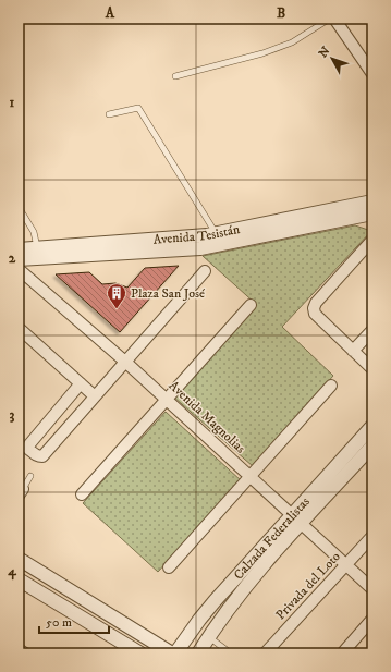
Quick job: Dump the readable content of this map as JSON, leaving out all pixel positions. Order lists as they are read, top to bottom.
{
  "streets": {
    "street": [
      "Avenida Tesistán",
      "Avenida Magnolias",
      "Calzada Federalistas",
      "Privada del Loto"
    ]
  },
  "crossings": [
    ["Avenida Magnolias", "Calzada Federalistas"],
    ["Avenida Magnolias", "Privada del Loto"]
  ],
  "places": {
    "building": ["Plaza San José"]
  },
  "scale_bar": "50 m",
  "north": "top left",
  "grid": {
    "columns": ["A", "B"],
    "rows": [
      "1",
      "2",
      "3",
      "4"
    ]
  }
}
